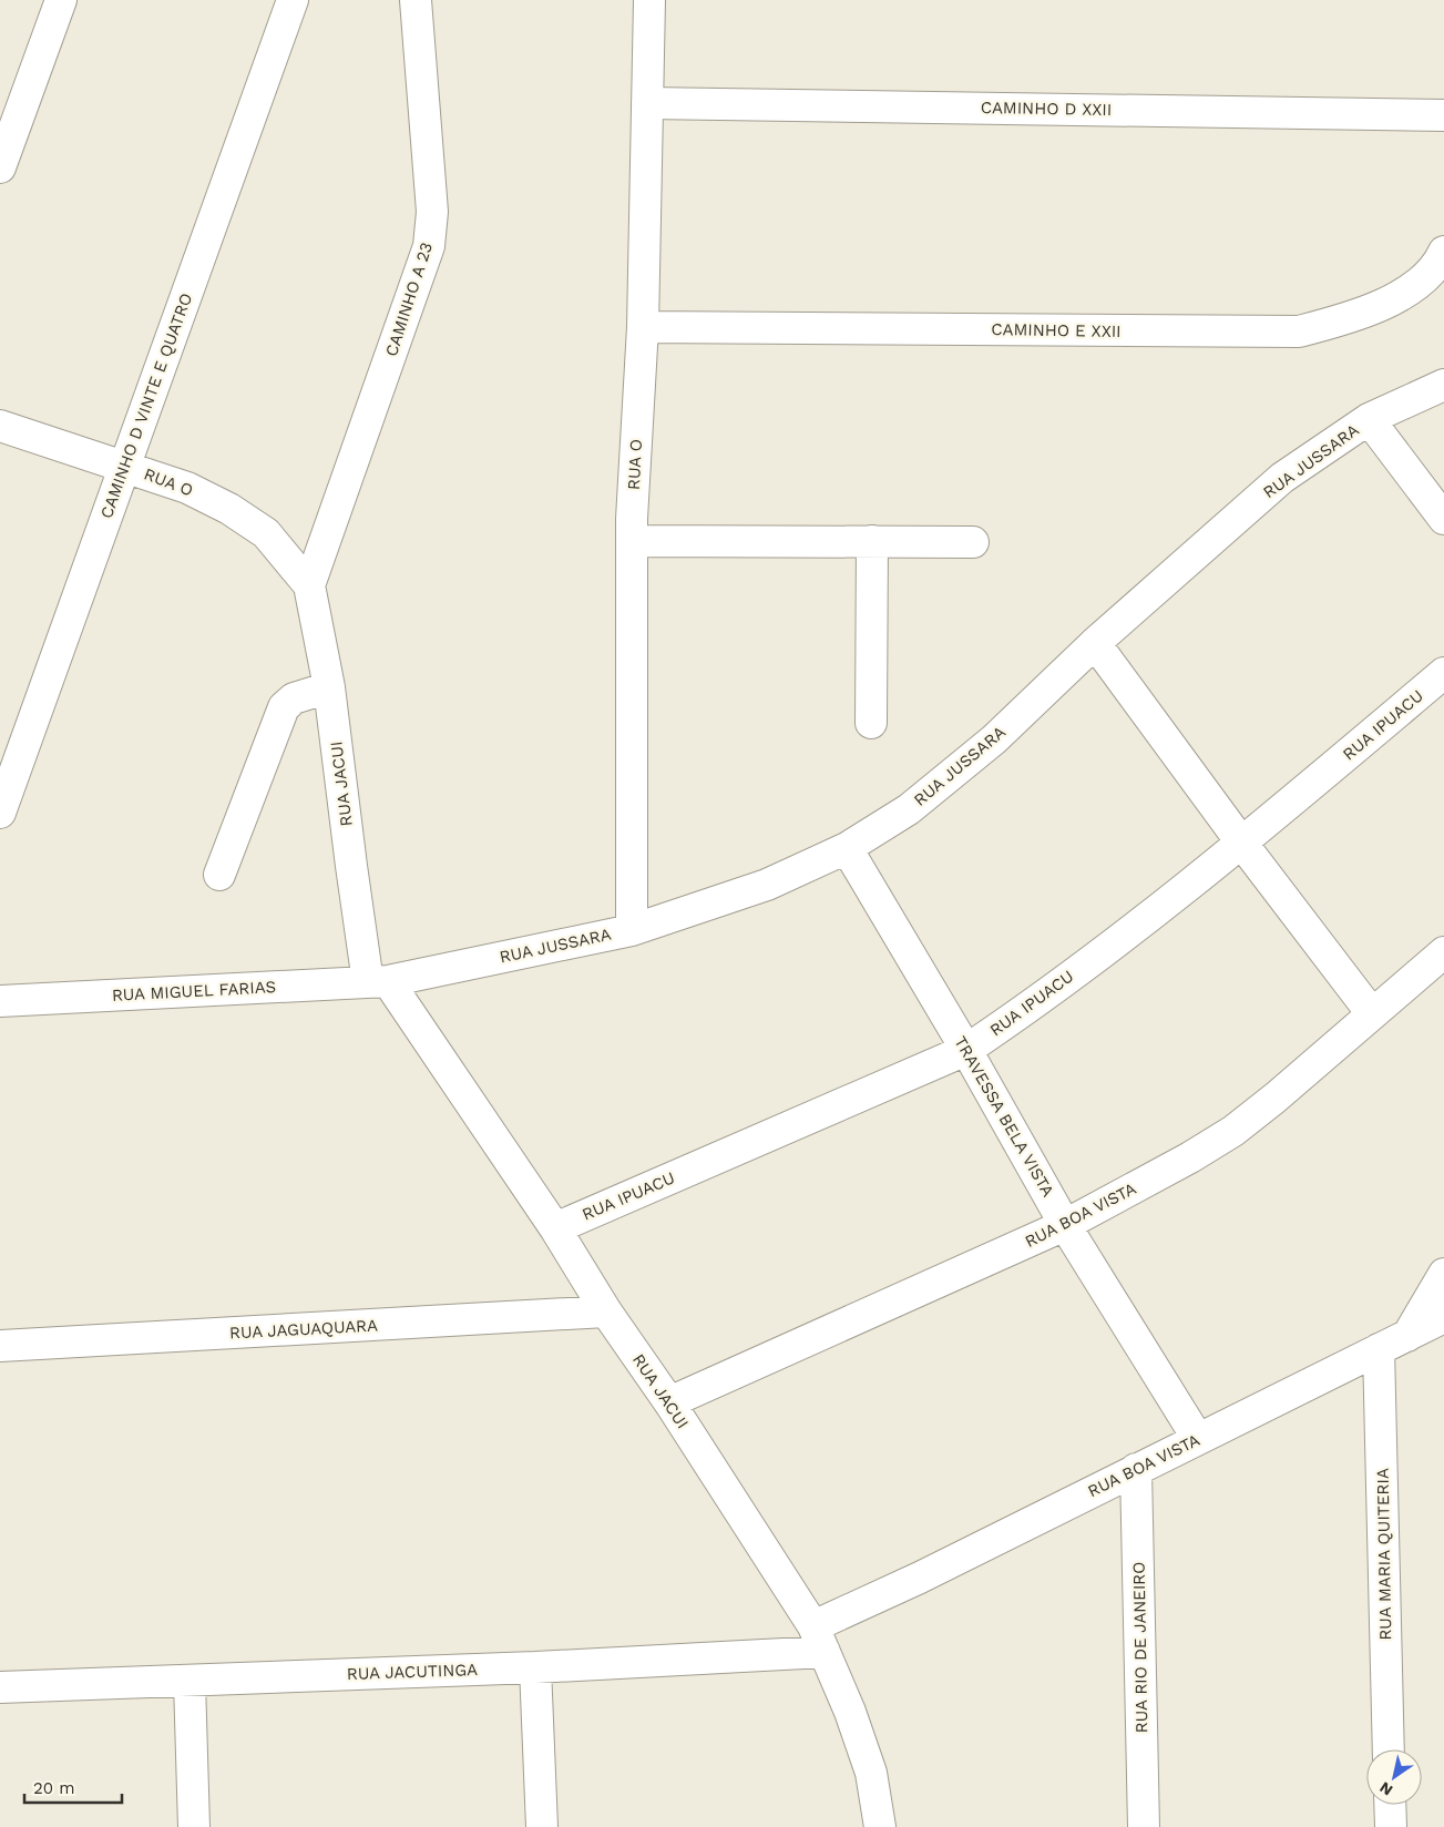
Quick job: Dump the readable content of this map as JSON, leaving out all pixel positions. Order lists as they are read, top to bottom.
{
  "streets": {
    "street": [
      "CAMINHO D XXII",
      "CAMINHO A 23",
      "CAMINHO E XXII",
      "CAMINHO D VINTE E QUATRO",
      "RUA JUSSARA",
      "RUA O",
      "RUA IPUACU",
      "RUA JACUI",
      "RUA MIGUEL FARIAS",
      "TRAVESSA BELA VISTA",
      "RUA BOA VISTA",
      "RUA JAGUAQUARA",
      "RUA MARIA QUITERIA",
      "RUA RIO DE JANEIRO",
      "RUA JACUTINGA"
    ]
  },
  "crossings": [
    ["CAMINHO D XXII", "RUA O"],
    ["CAMINHO A 23", "RUA O"],
    ["CAMINHO A 23", "RUA JACUI"],
    ["CAMINHO E XXII", "RUA O"],
    ["CAMINHO D VINTE E QUATRO", "RUA O"],
    ["RUA JUSSARA", "RUA O"],
    ["RUA JUSSARA", "RUA JACUI"],
    ["RUA JUSSARA", "RUA MIGUEL FARIAS"],
    ["RUA JUSSARA", "TRAVESSA BELA VISTA"],
    ["RUA O", "RUA JACUI"],
    ["RUA IPUACU", "RUA JACUI"],
    ["RUA IPUACU", "TRAVESSA BELA VISTA"],
    ["RUA JACUI", "RUA MIGUEL FARIAS"],
    ["RUA JACUI", "RUA BOA VISTA"],
    ["RUA JACUI", "RUA JAGUAQUARA"],
    ["RUA JACUI", "RUA JACUTINGA"],
    ["TRAVESSA BELA VISTA", "RUA BOA VISTA"],
    ["RUA BOA VISTA", "RUA MARIA QUITERIA"],
    ["RUA BOA VISTA", "RUA RIO DE JANEIRO"],
    ["RUA BOA VISTA", "RUA JACUTINGA"]
  ],
  "scale_bar": "20 m",
  "north": "bottom left"
}
